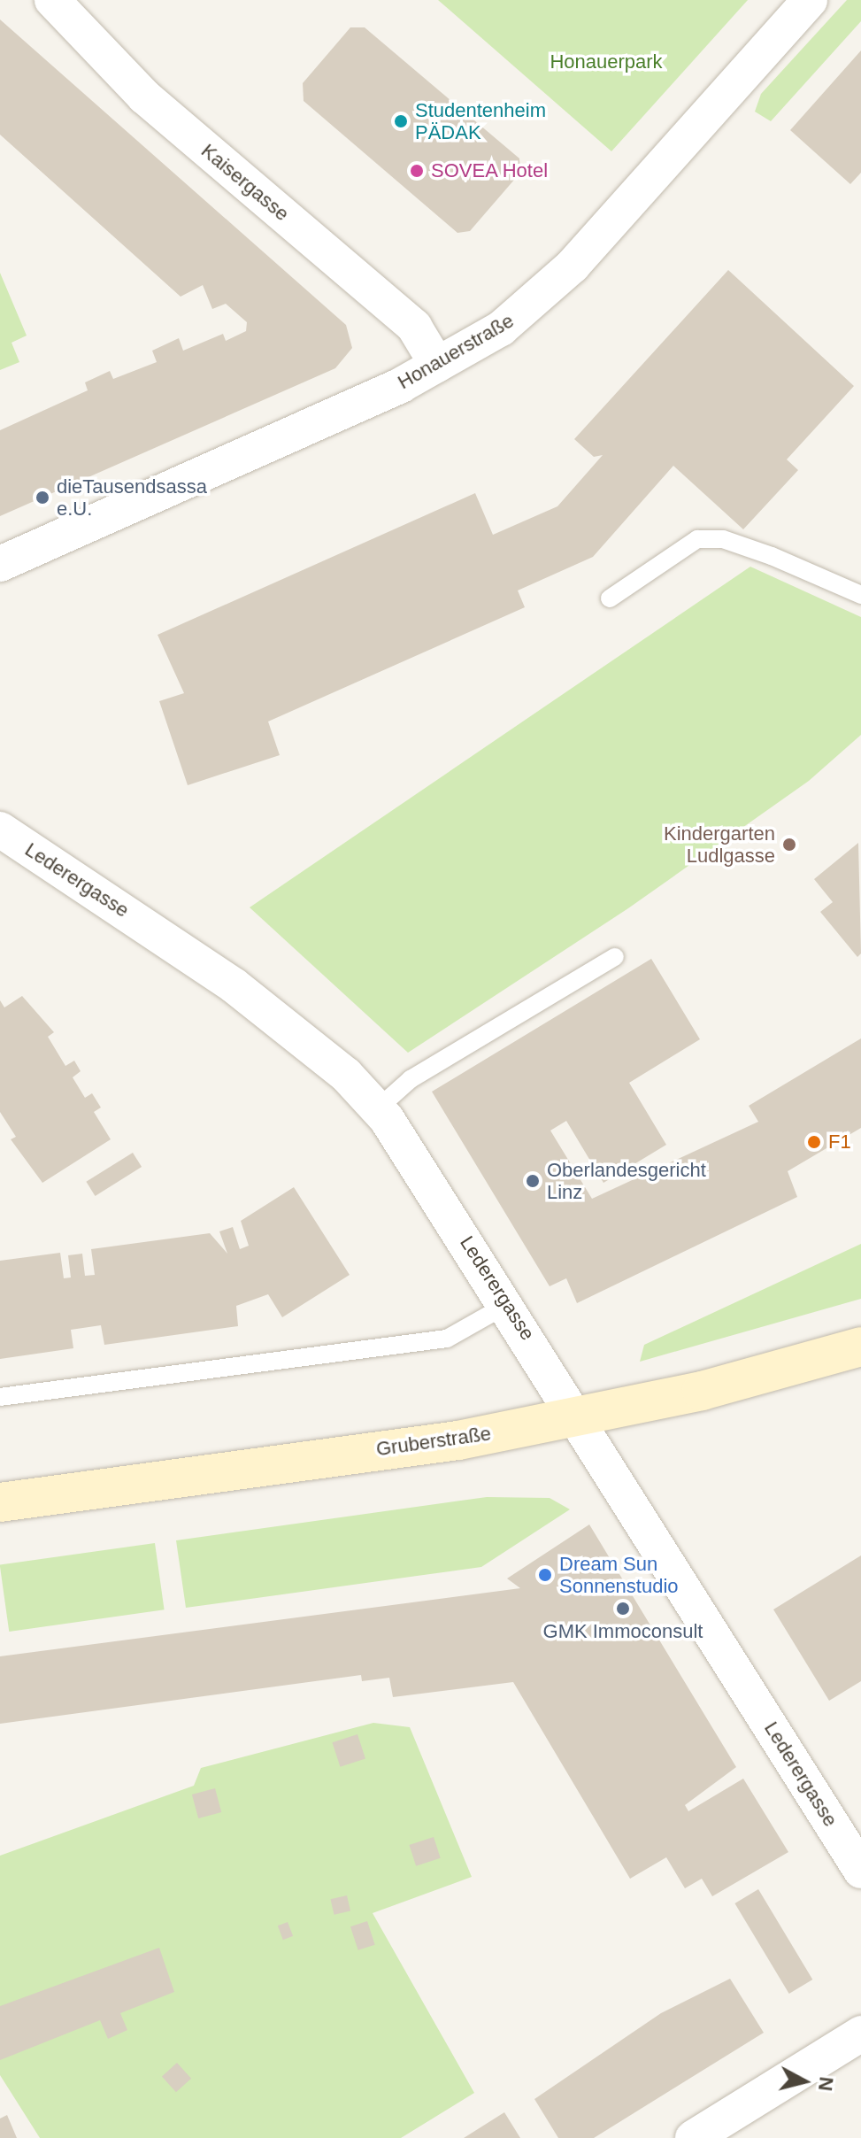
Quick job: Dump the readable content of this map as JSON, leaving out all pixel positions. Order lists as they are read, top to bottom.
{
  "streets": {
    "main road": ["Gruberstraße"],
    "street": ["Kaisergasse", "Honauerstraße", "Lederergasse"]
  },
  "crossings": [
    ["Kaisergasse", "Honauerstraße"],
    ["Lederergasse", "Gruberstraße"]
  ],
  "parks": ["Honauerpark"],
  "places": [
    "Studentenheim PÄDAK",
    "SOVEA Hotel",
    "dieTausendsassa e.U.",
    "Kindergarten Ludlgasse",
    "F1",
    "Oberlandesgericht Linz",
    "Dream Sun Sonnenstudio",
    "GMK Immoconsult"
  ],
  "north": "right"
}
